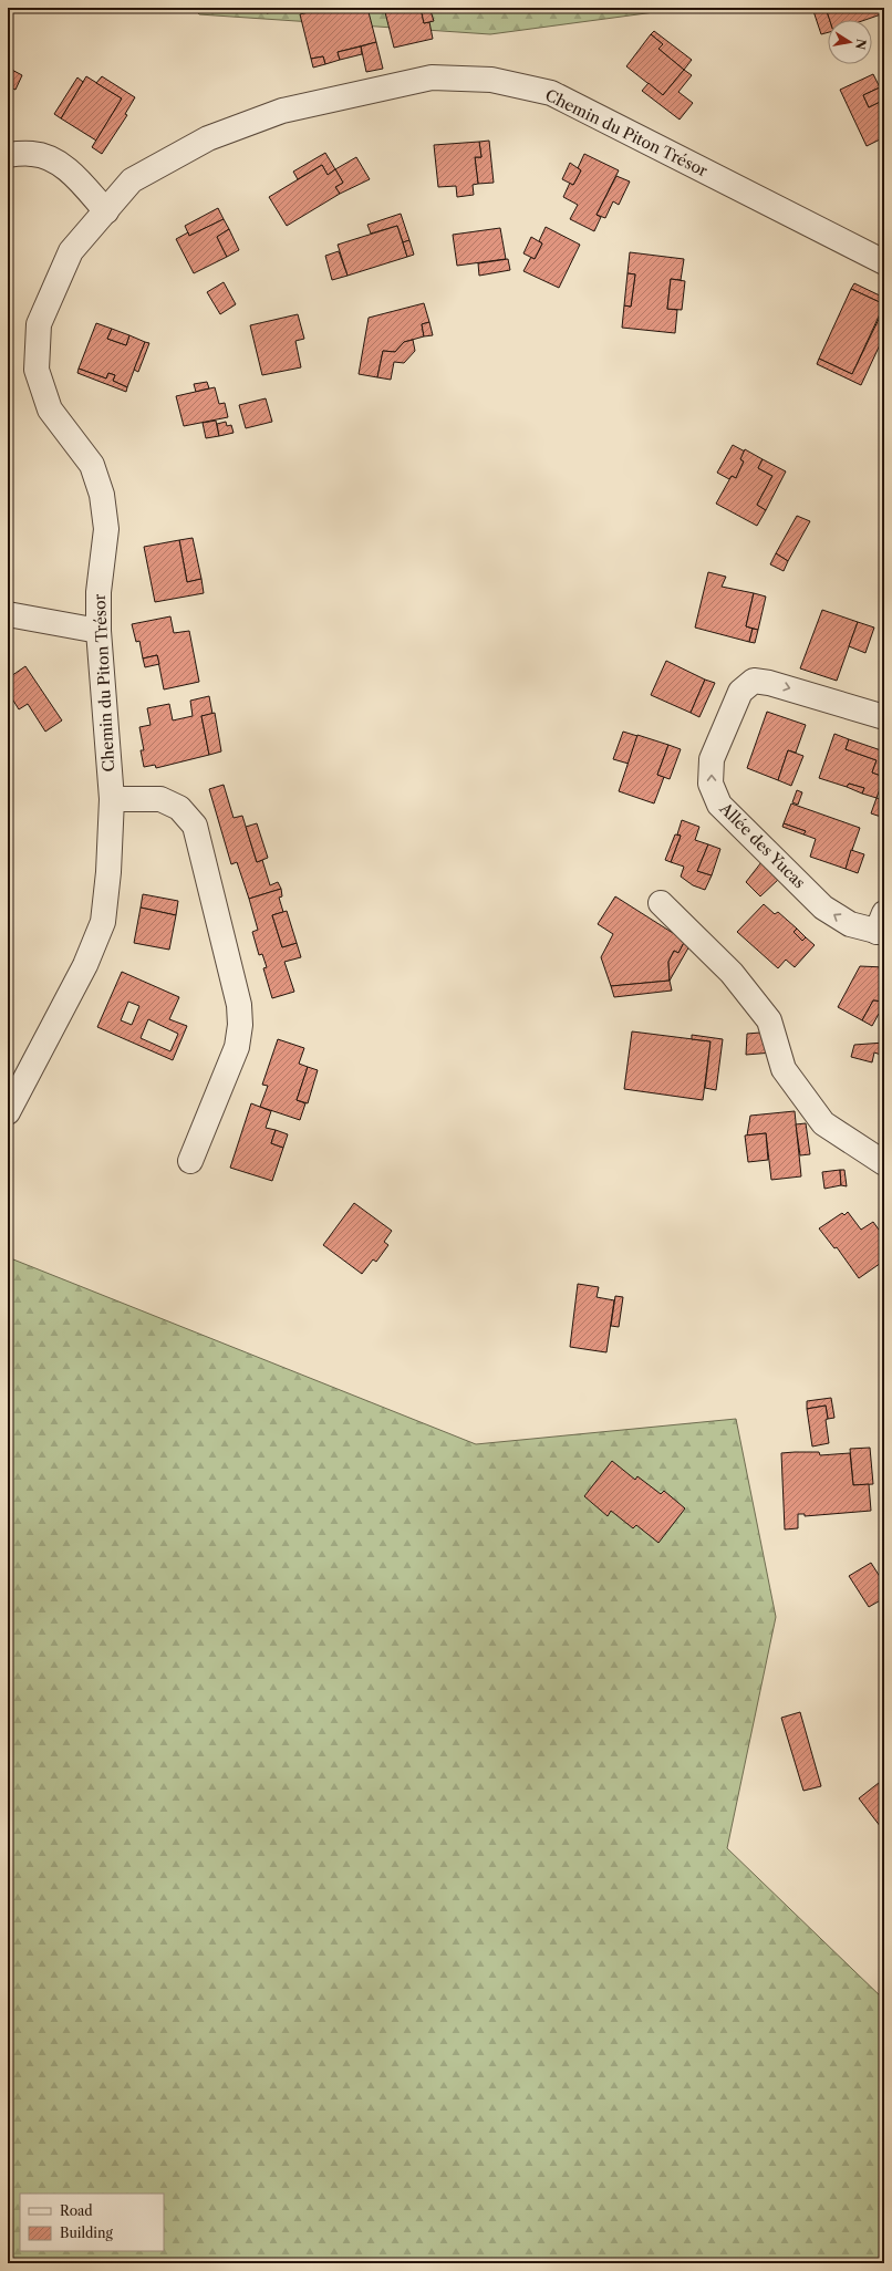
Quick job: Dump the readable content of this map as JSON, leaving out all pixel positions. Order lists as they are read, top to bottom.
{
  "streets": {
    "street": ["Chemin du Piton Trésor", "Allée des Yucas"]
  },
  "legend": ["Road", "Building"],
  "north": "right"
}
